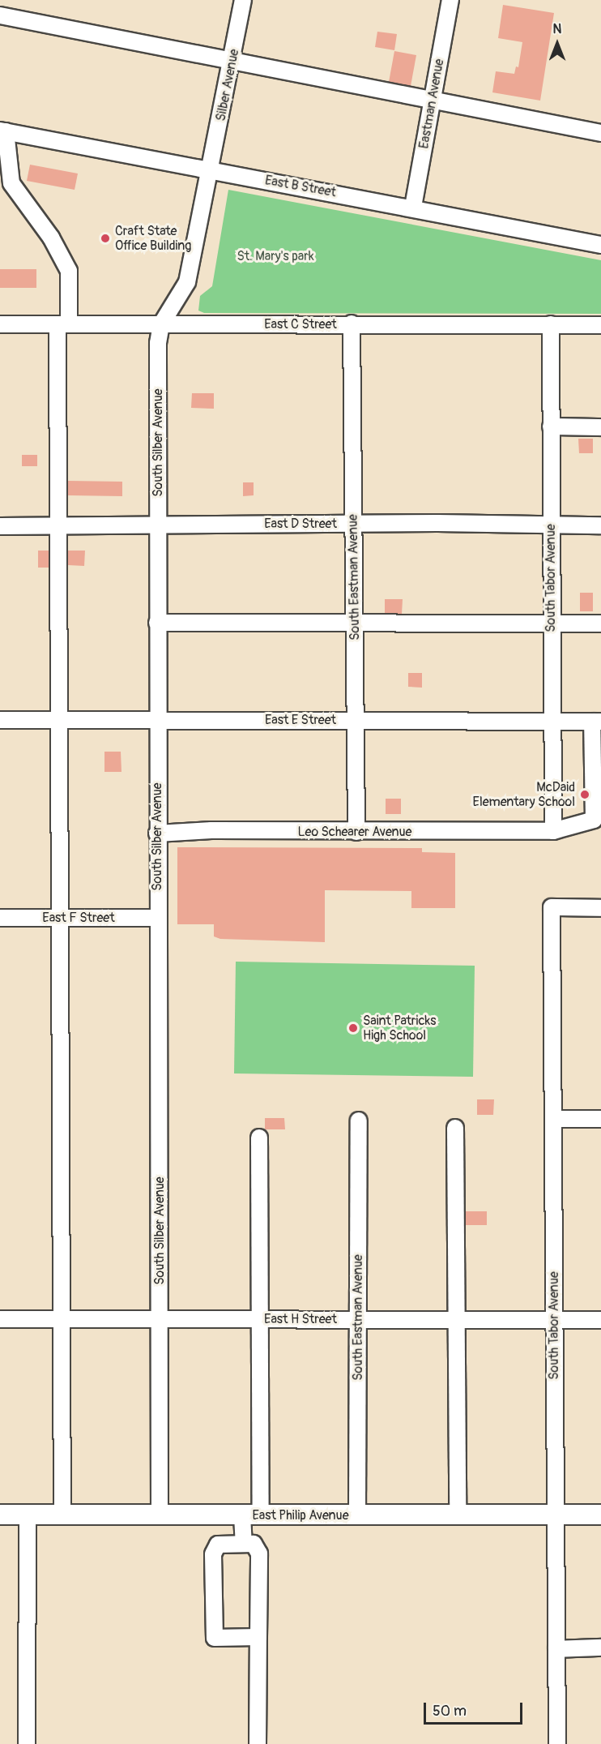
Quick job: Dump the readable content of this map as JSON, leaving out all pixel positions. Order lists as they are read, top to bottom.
{
  "streets": {
    "main road": ["East Philip Avenue"],
    "street": [
      "Silber Avenue",
      "Eastman Avenue",
      "East B Street",
      "East C Street",
      "South Silber Avenue",
      "East D Street",
      "South Eastman Avenue",
      "South Tabor Avenue",
      "East E Street",
      "Leo Schearer Avenue",
      "East F Street",
      "East H Street"
    ]
  },
  "crossings": [
    ["Silber Avenue", "East B Street"],
    ["Silber Avenue", "South Silber Avenue"],
    ["Eastman Avenue", "East B Street"],
    ["East B Street", "South Silber Avenue"],
    ["East C Street", "South Silber Avenue"],
    ["East C Street", "South Eastman Avenue"],
    ["East C Street", "South Tabor Avenue"],
    ["South Silber Avenue", "East D Street"],
    ["South Silber Avenue", "East E Street"],
    ["South Silber Avenue", "Leo Schearer Avenue"],
    ["South Silber Avenue", "East F Street"],
    ["South Silber Avenue", "East H Street"],
    ["South Silber Avenue", "East Philip Avenue"],
    ["East D Street", "South Eastman Avenue"],
    ["East D Street", "South Tabor Avenue"],
    ["South Eastman Avenue", "East E Street"],
    ["South Eastman Avenue", "Leo Schearer Avenue"],
    ["South Eastman Avenue", "East H Street"],
    ["South Eastman Avenue", "East Philip Avenue"],
    ["South Tabor Avenue", "East E Street"],
    ["South Tabor Avenue", "Leo Schearer Avenue"],
    ["South Tabor Avenue", "East H Street"],
    ["South Tabor Avenue", "East Philip Avenue"],
    ["East E Street", "Leo Schearer Avenue"]
  ],
  "parks": ["St. Mary's park"],
  "places": ["Craft State Office Building", "McDaid Elementary School", "Saint Patricks High School"],
  "scale_bar": "50 m",
  "north": "top"
}
